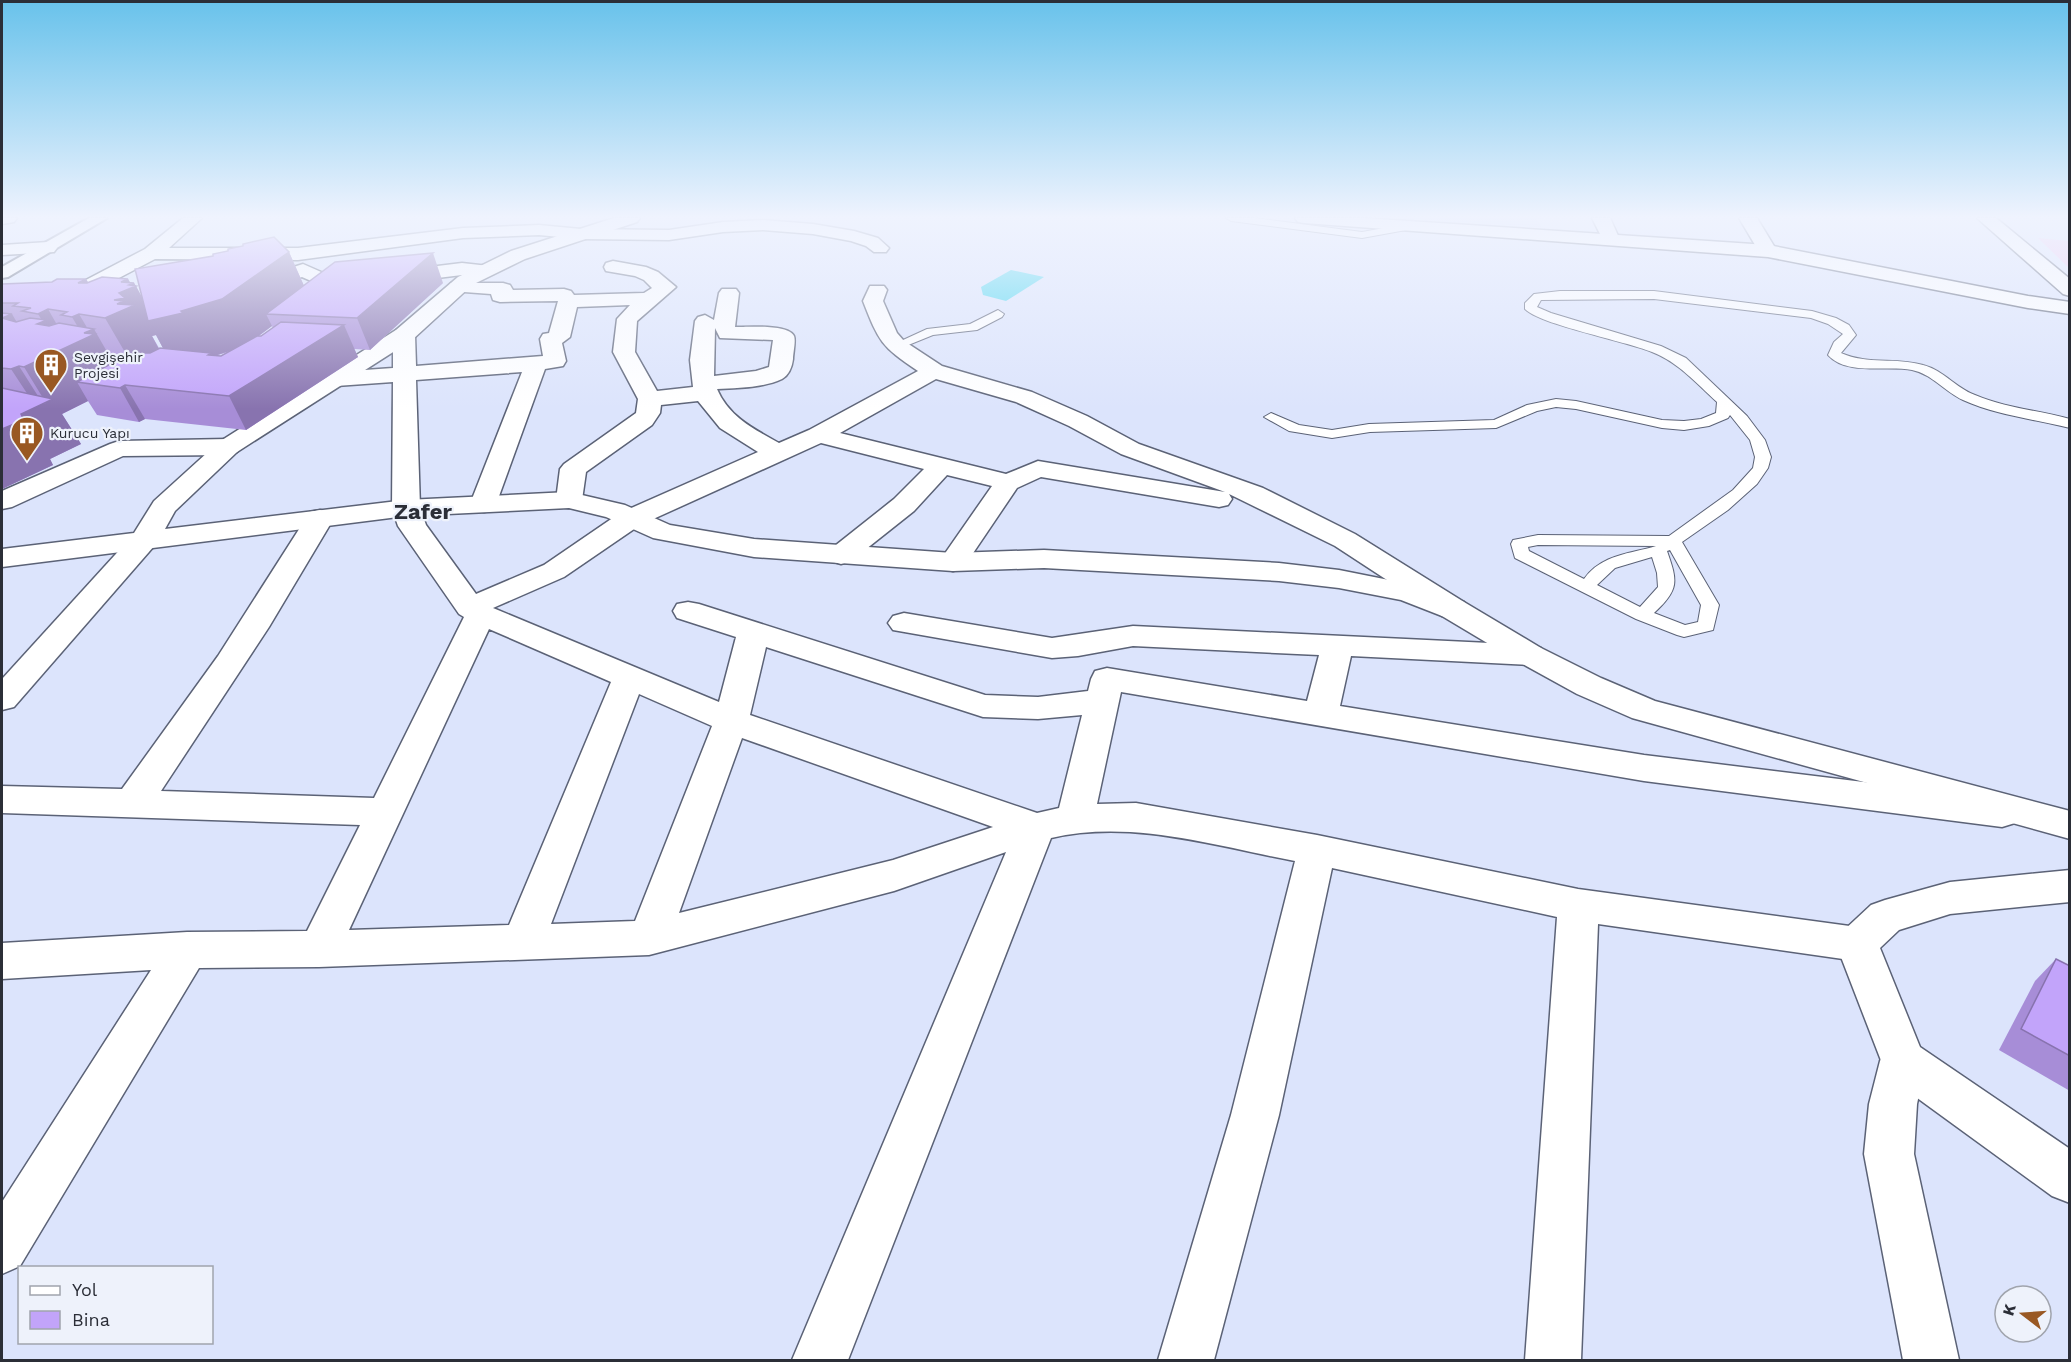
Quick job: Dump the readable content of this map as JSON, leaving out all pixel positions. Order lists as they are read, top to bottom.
{
  "districts": ["Zafer"],
  "places": {
    "building": ["Sevgişehir Projesi", "Kurucu Yapı"]
  },
  "legend": ["Yol", "Bina"],
  "north": "left"
}
